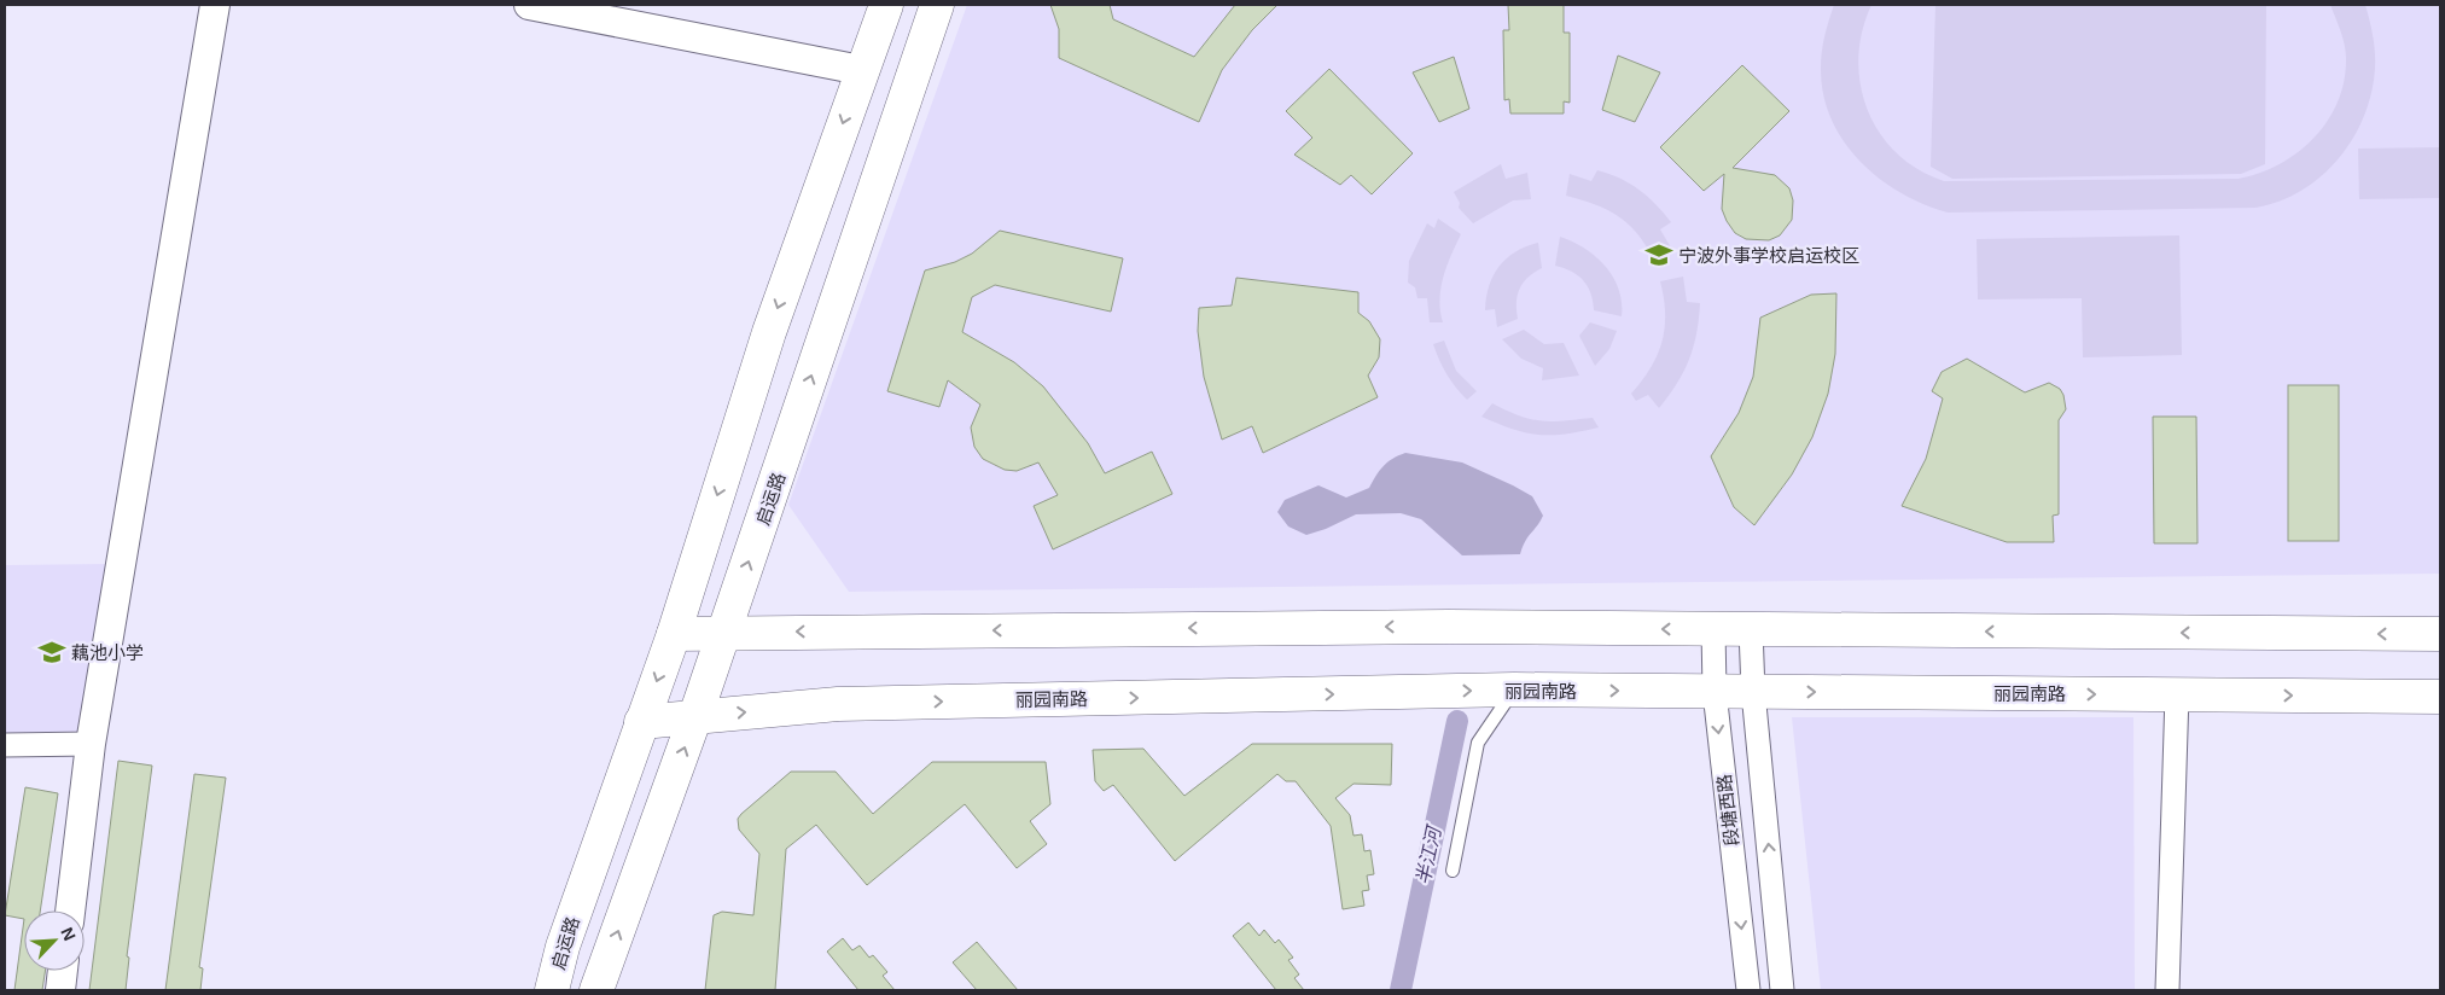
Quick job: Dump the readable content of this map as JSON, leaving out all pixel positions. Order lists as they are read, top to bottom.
{
  "streets": {
    "main road": ["启运路", "丽园南路"],
    "street": ["段塘西路"]
  },
  "crossings": [
    ["启运路", "丽园南路"],
    ["丽园南路", "段塘西路"]
  ],
  "water": ["半江河"],
  "places": {
    "school or university": ["宁波外事学校启运校区", "藕池小学"]
  },
  "north": "top right"
}
